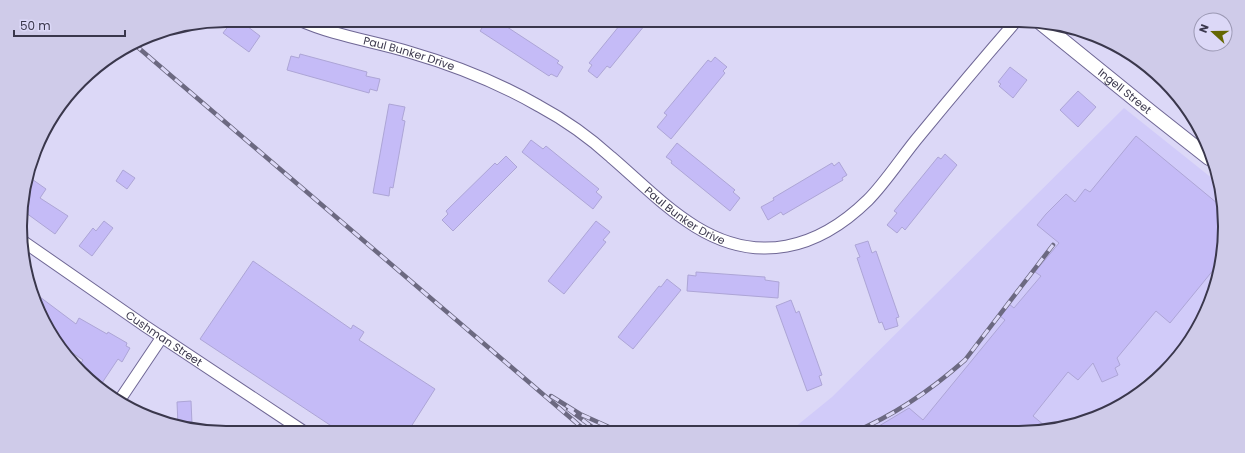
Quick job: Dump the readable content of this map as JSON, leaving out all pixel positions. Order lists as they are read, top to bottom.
{
  "streets": {
    "street": ["Paul Bunker Drive", "Ingell Street", "Cushman Street"]
  },
  "scale_bar": "50 m",
  "north": "left"
}
